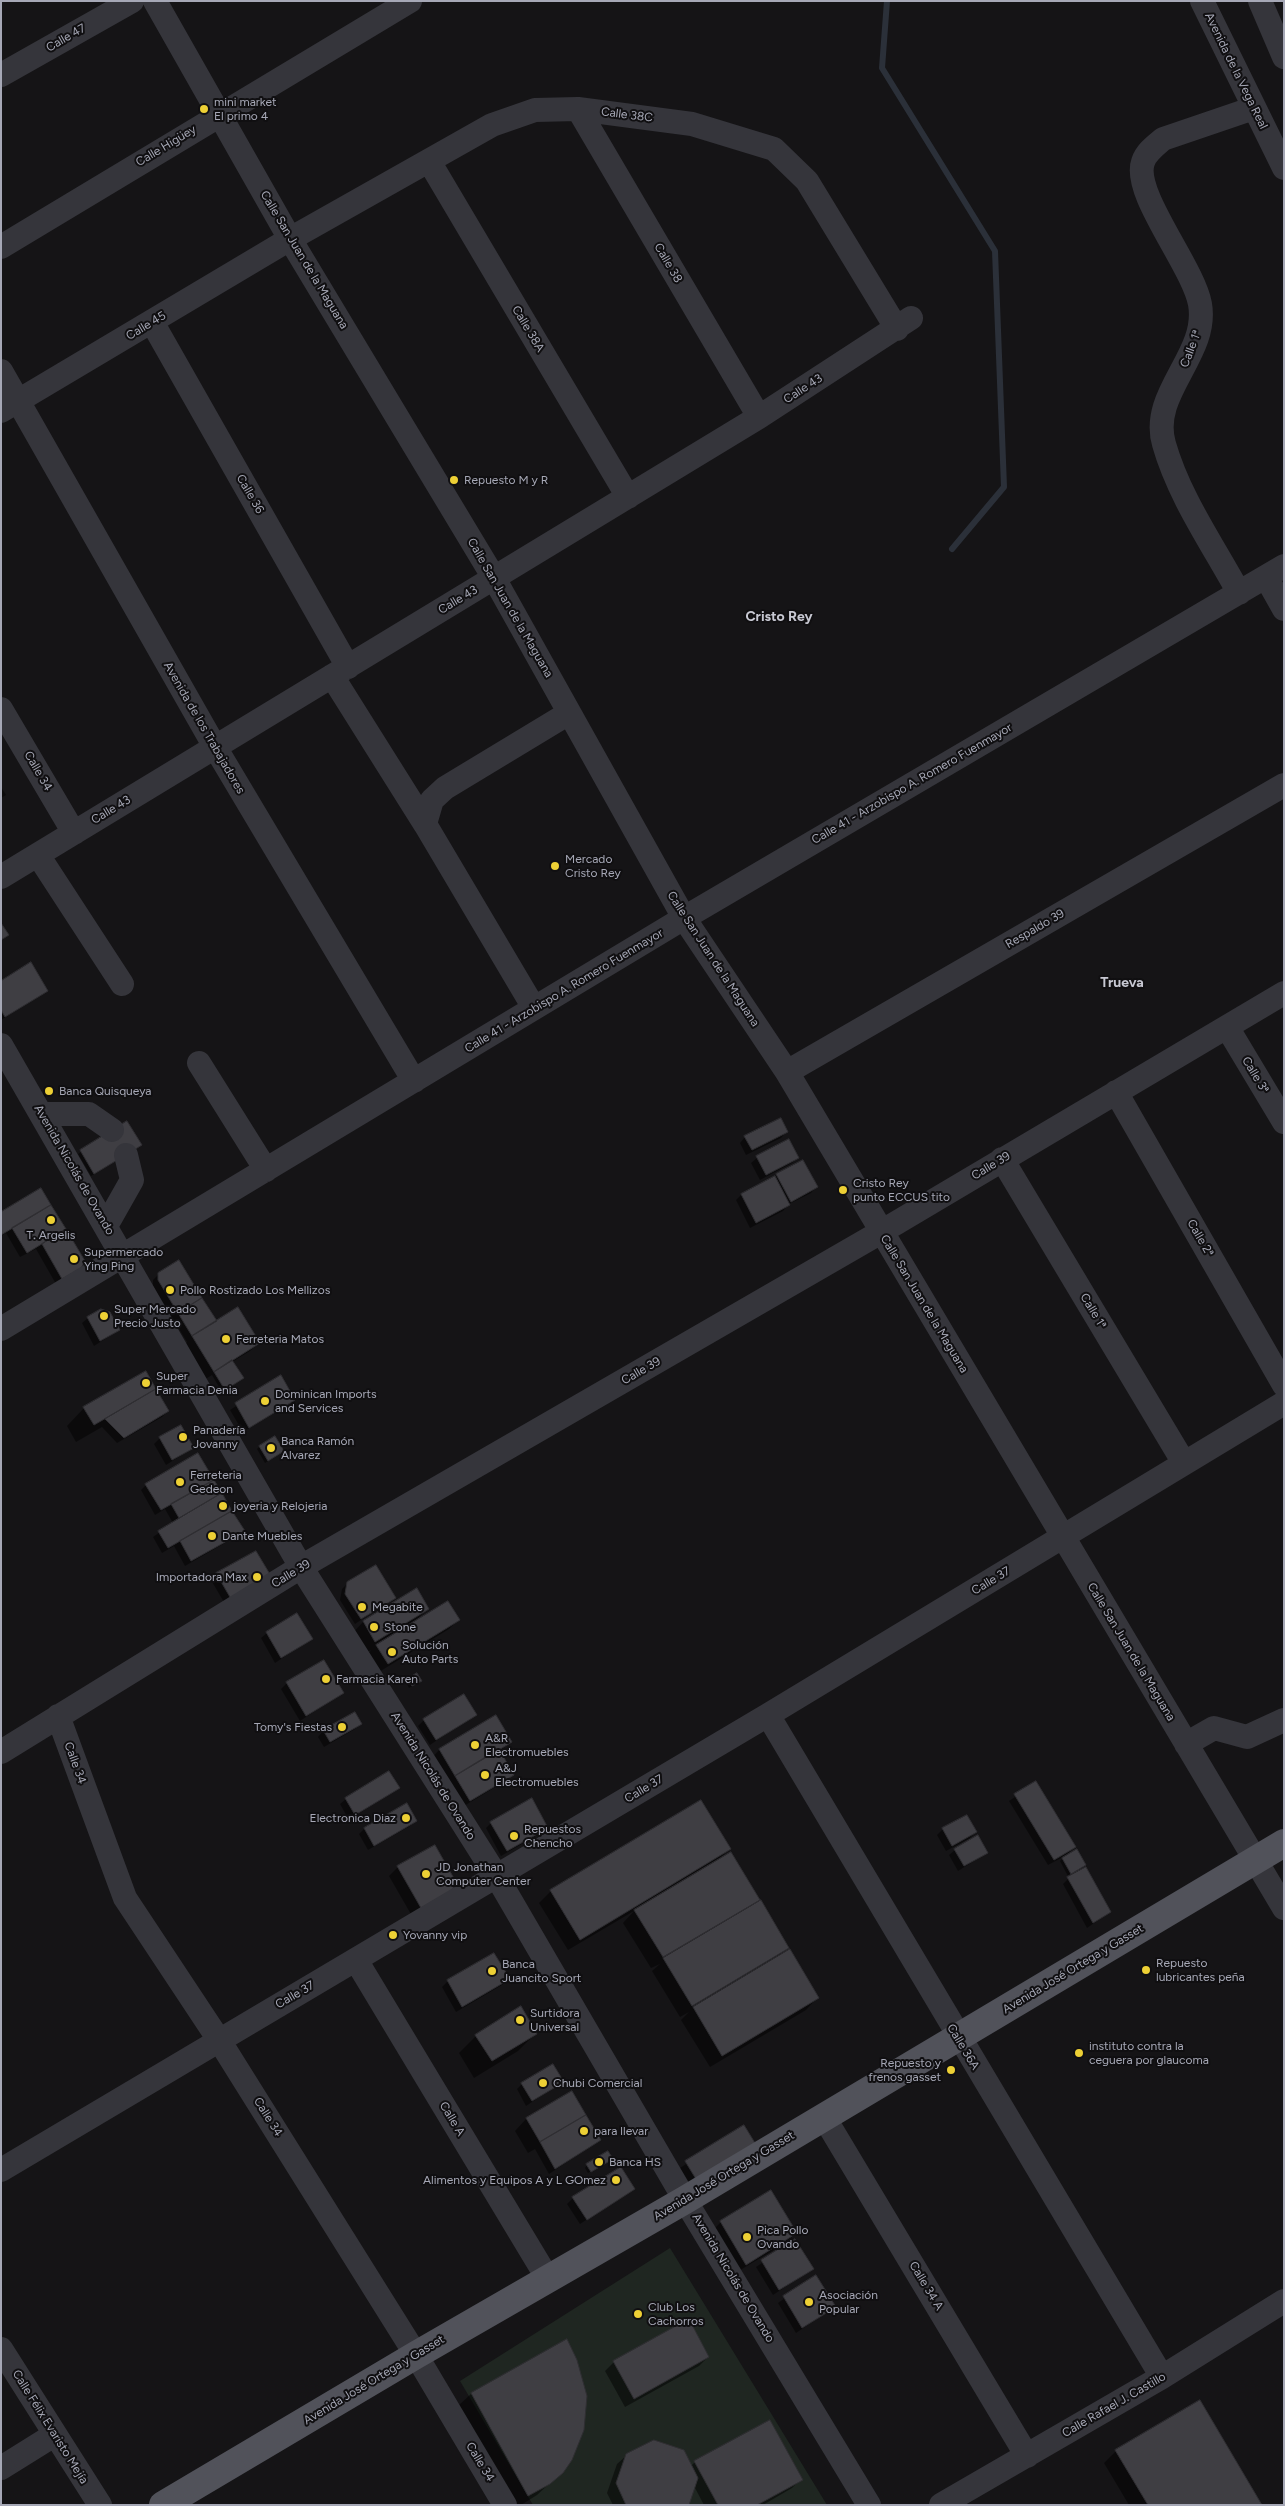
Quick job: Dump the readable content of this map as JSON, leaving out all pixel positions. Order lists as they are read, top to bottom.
{
  "streets": {
    "main road": ["Avenida José Ortega y Gasset"],
    "street": [
      "Calle 47",
      "Avenida de la Vega Real",
      "Calle 38C",
      "Calle Higüey",
      "Calle San Juan de la Maguana",
      "Calle 38",
      "Calle 45",
      "Calle 38A",
      "Calle 1ª",
      "Calle 43",
      "Calle 36",
      "Avenida de los Trabajadores",
      "Calle 34",
      "Calle 41 - Arzobispo A. Romero Fuenmayor",
      "Respaldo 39",
      "Calle 3ª",
      "Calle 39",
      "Avenida Nicolás de Ovando",
      "Calle 2ª",
      "Calle 37",
      "Calle 36A",
      "Calle A",
      "Calle 34 A",
      "Calle Rafael J. Castillo",
      "Calle Félix Evaristo Mejía"
    ]
  },
  "crossings": [
    ["Avenida de la Vega Real", "Calle 1ª"],
    ["Calle 38C", "Calle San Juan de la Maguana"],
    ["Calle 38C", "Calle 38"],
    ["Calle 38C", "Calle 45"],
    ["Calle 38C", "Calle 38A"],
    ["Calle 38C", "Calle 43"],
    ["Calle Higüey", "Calle San Juan de la Maguana"],
    ["Calle San Juan de la Maguana", "Calle 45"],
    ["Calle San Juan de la Maguana", "Calle 43"],
    ["Calle San Juan de la Maguana", "Calle 41 - Arzobispo A. Romero Fuenmayor"],
    ["Calle San Juan de la Maguana", "Respaldo 39"],
    ["Calle San Juan de la Maguana", "Calle 39"],
    ["Calle San Juan de la Maguana", "Calle 37"],
    ["Calle San Juan de la Maguana", "Avenida José Ortega y Gasset"],
    ["Calle 38", "Calle 43"],
    ["Calle 45", "Calle 36"],
    ["Calle 45", "Avenida de los Trabajadores"],
    ["Calle 38A", "Calle 43"],
    ["Calle 1ª", "Calle 41 - Arzobispo A. Romero Fuenmayor"],
    ["Calle 1ª", "Calle 39"],
    ["Calle 1ª", "Calle 37"],
    ["Calle 43", "Calle 36"],
    ["Calle 43", "Avenida de los Trabajadores"],
    ["Calle 43", "Calle 34"],
    ["Calle 36", "Calle 41 - Arzobispo A. Romero Fuenmayor"],
    ["Avenida de los Trabajadores", "Calle 41 - Arzobispo A. Romero Fuenmayor"],
    ["Calle 34", "Calle 39"],
    ["Calle 34", "Calle 37"],
    ["Calle 34", "Avenida José Ortega y Gasset"],
    ["Calle 41 - Arzobispo A. Romero Fuenmayor", "Avenida Nicolás de Ovando"],
    ["Calle 3ª", "Calle 39"],
    ["Calle 39", "Avenida Nicolás de Ovando"],
    ["Calle 39", "Calle 2ª"],
    ["Avenida Nicolás de Ovando", "Calle 37"],
    ["Avenida Nicolás de Ovando", "Avenida José Ortega y Gasset"],
    ["Calle 37", "Calle 36A"],
    ["Calle 37", "Calle A"],
    ["Avenida José Ortega y Gasset", "Calle 36A"],
    ["Avenida José Ortega y Gasset", "Calle A"],
    ["Avenida José Ortega y Gasset", "Calle 34 A"],
    ["Calle 36A", "Calle Rafael J. Castillo"],
    ["Calle 34 A", "Calle Rafael J. Castillo"]
  ],
  "districts": ["Cristo Rey", "Trueva"],
  "places": [
    "mini market El primo 4",
    "Repuesto M y R",
    "Mercado Cristo Rey",
    "Banca Quisqueya",
    "Cristo Rey punto ECCUS tito",
    "T. Argelis",
    "Supermercado Ying Ping",
    "Pollo Rostizado Los Mellizos",
    "Super Mercado Precio Justo",
    "Ferreteria Matos",
    "Super Farmacia Denia",
    "Dominican Imports and Services",
    "Panadería Jovanny",
    "Banca Ramón Alvarez",
    "Ferreteria Gedeon",
    "joyeria y Relojeria",
    "Dante Muebles",
    "Importadora Max",
    "Megabite",
    "Stone",
    "Solución Auto Parts",
    "Farmacia Karen",
    "Tomy's Fiestas",
    "A&R Electromuebles",
    "A&J Electromuebles",
    "Electronica Diaz",
    "Repuestos Chencho",
    "JD Jonathan Computer Center",
    "Yovanny vip",
    "Repuesto lubricantes peña",
    "Banca Juancito Sport",
    "Surtidora Universal",
    "instituto contra la ceguera por glaucoma",
    "Repuesto y frenos gasset",
    "Chubi Comercial",
    "para llevar",
    "Banca HS",
    "Alimentos y Equipos A y L GOmez",
    "Pica Pollo Ovando",
    "Asociación Popular",
    "Club Los Cachorros"
  ]
}
